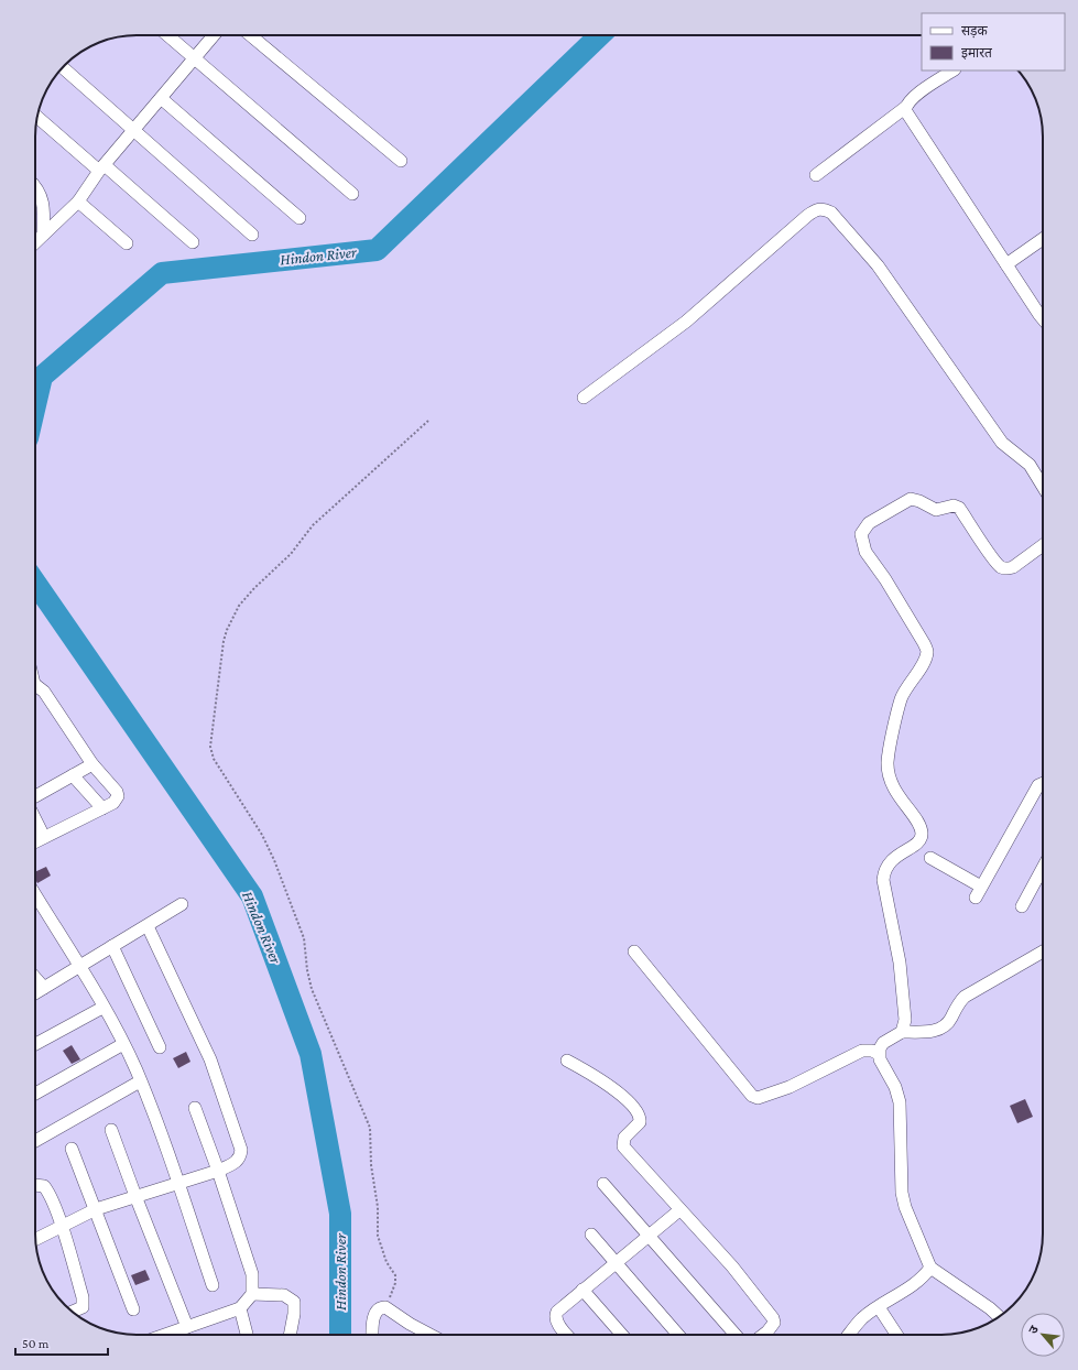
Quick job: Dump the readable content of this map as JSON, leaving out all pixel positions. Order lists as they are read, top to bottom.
{
  "water": ["Hindon River"],
  "legend": ["सड़क", "इमारत"],
  "scale_bar": "50 m",
  "north": "top left"
}
